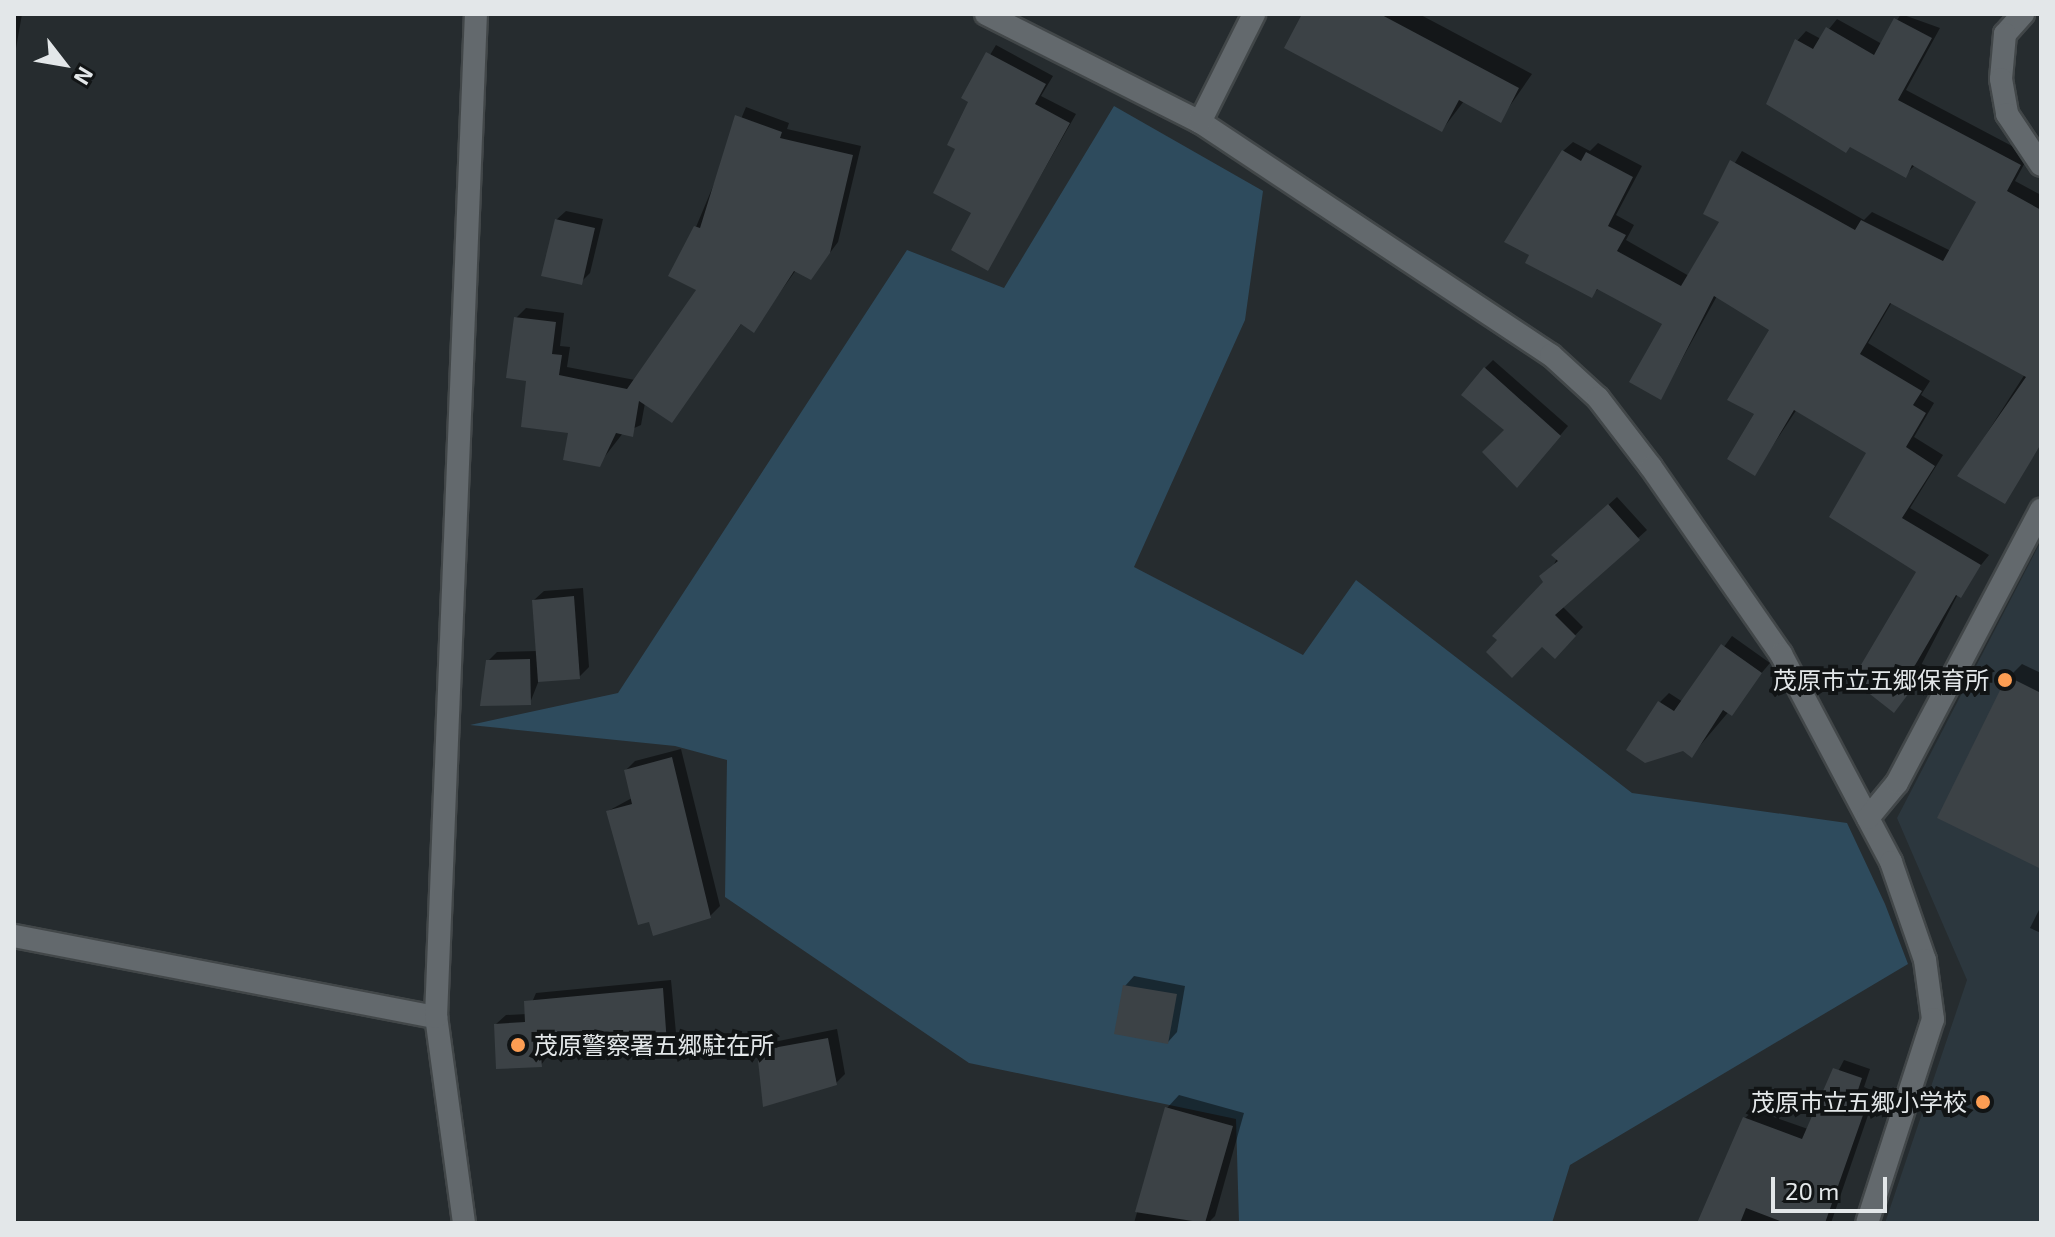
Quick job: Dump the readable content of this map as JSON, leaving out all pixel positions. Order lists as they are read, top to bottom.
{
  "places": ["茂原市立五郷保育所", "茂原警察署五郷駐在所", "茂原市立五郷小学校"],
  "scale_bar": "20 m",
  "north": "bottom right"
}
